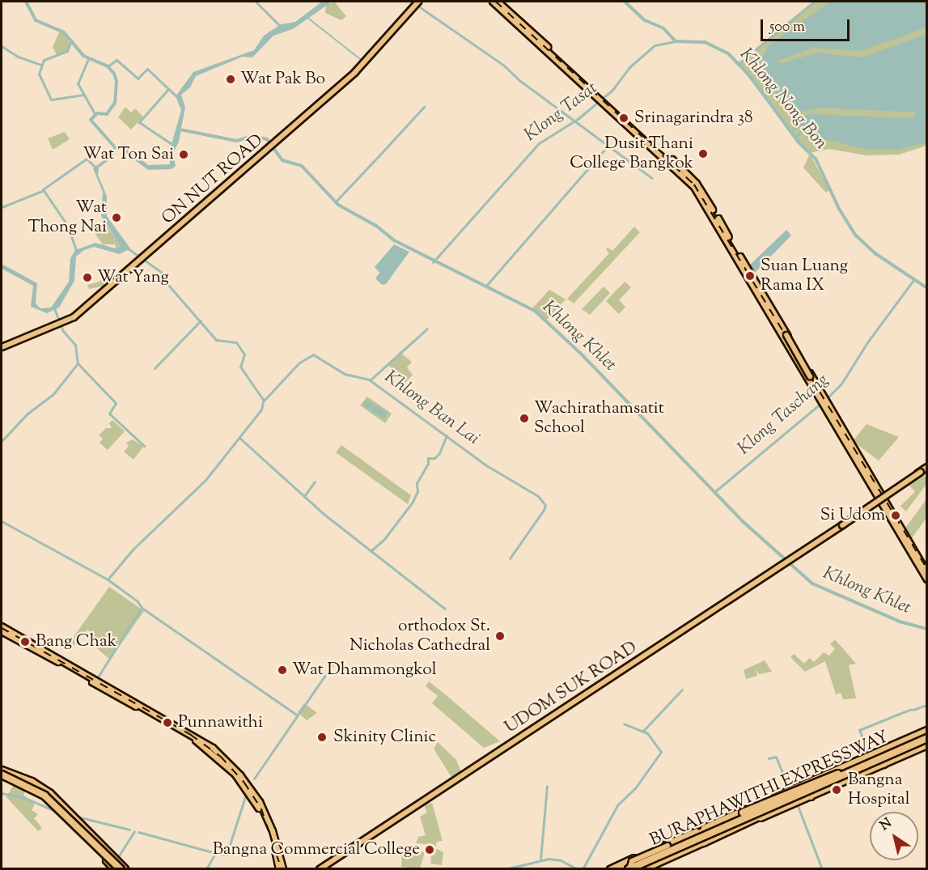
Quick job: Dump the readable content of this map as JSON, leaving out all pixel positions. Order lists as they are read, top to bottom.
{
  "streets": {
    "highway": ["BURAPHAWITHI EXPRESSWAY"],
    "main road": ["ON NUT ROAD", "UDOM SUK ROAD"]
  },
  "water": [
    "Khlong Nong Bon",
    "Klong Tasat",
    "Khlong Khlet",
    "Khlong Ban Lai",
    "Klong Taschang"
  ],
  "places": [
    "Wat Pak Bo",
    "Srinagarindra 38",
    "Dusit Thani College Bangkok",
    "Wat Ton Sai",
    "Wat Thong Nai",
    "Suan Luang Rama IX",
    "Wat Yang",
    "Wachirathamsatit School",
    "Si Udom",
    "orthodox St. Nicholas Cathedral",
    "Bang Chak",
    "Wat Dhammongkol",
    "Punnawithi",
    "Skinity Clinic",
    "Bangna Hospital",
    "Bangna Commercial College"
  ],
  "scale_bar": "500 m",
  "north": "top left"
}
